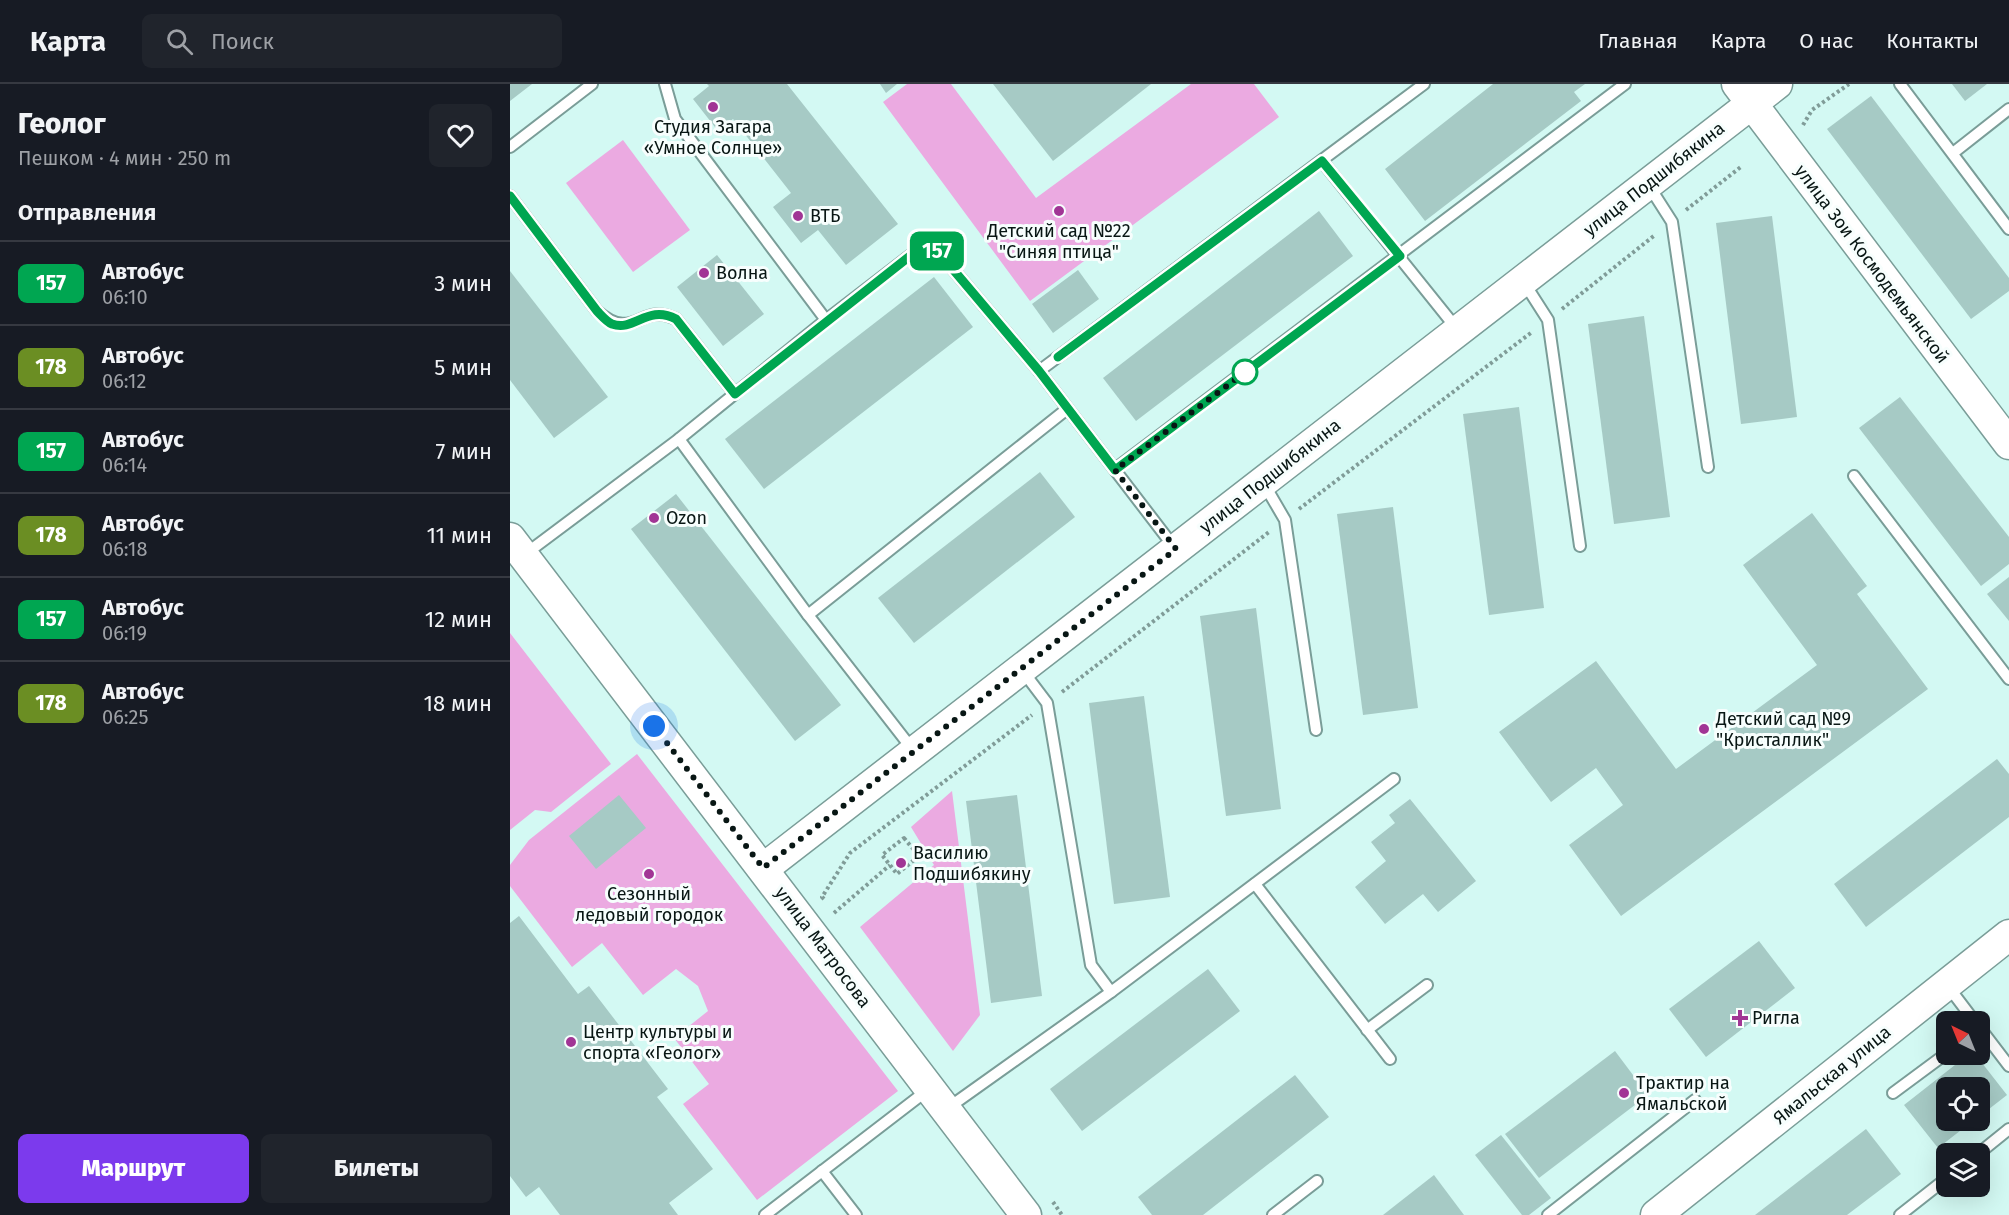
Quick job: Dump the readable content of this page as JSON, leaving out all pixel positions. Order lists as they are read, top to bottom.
{
  "streets": {
    "main road": [
      "улица Подшибякина",
      "улица Зои Космодемьянской",
      "улица Матросова",
      "Ямальская улица"
    ]
  },
  "crossings": [
    ["улица Подшибякина", "улица Зои Космодемьянской"],
    ["улица Подшибякина", "улица Матросова"]
  ],
  "places": {
    "other": [
      "Студия Загара «Умное Солнце»",
      "Детский сад №22 \"Синяя птица\"",
      "ВТБ",
      "Волна",
      "Ozon",
      "Детский сад №9 \"Кристаллик\"",
      "Василию Подшибякину",
      "Сезонный ледовый городок",
      "Центр культуры и спорта «Геолог»",
      "Трактир на Ямальской"
    ],
    "health": ["Ригла"]
  },
  "lines": ["bus line 157"],
  "north": "top left",
  "page": {
    "header": "Карта",
    "search": "Поиск",
    "nav": [
      "Главная",
      "Карта",
      "О нас",
      "Контакты"
    ],
    "heading": [
      ["Геолог", "Пешком · 4 мин · 250 m"],
      "Отправления"
    ],
    "on_map": "157",
    "list": [
      {
        "mark": "157",
        "name": "Автобус",
        "note": "06:10",
        "value": "3 мин"
      },
      {
        "mark": "178",
        "name": "Автобус",
        "note": "06:12",
        "value": "5 мин"
      },
      {
        "mark": "157",
        "name": "Автобус",
        "note": "06:14",
        "value": "7 мин"
      },
      {
        "mark": "178",
        "name": "Автобус",
        "note": "06:18",
        "value": "11 мин"
      },
      {
        "mark": "157",
        "name": "Автобус",
        "note": "06:19",
        "value": "12 мин"
      },
      {
        "mark": "178",
        "name": "Автобус",
        "note": "06:25",
        "value": "18 мин"
      }
    ],
    "buttons": ["Маршрут", "Билеты"]
  }
}
